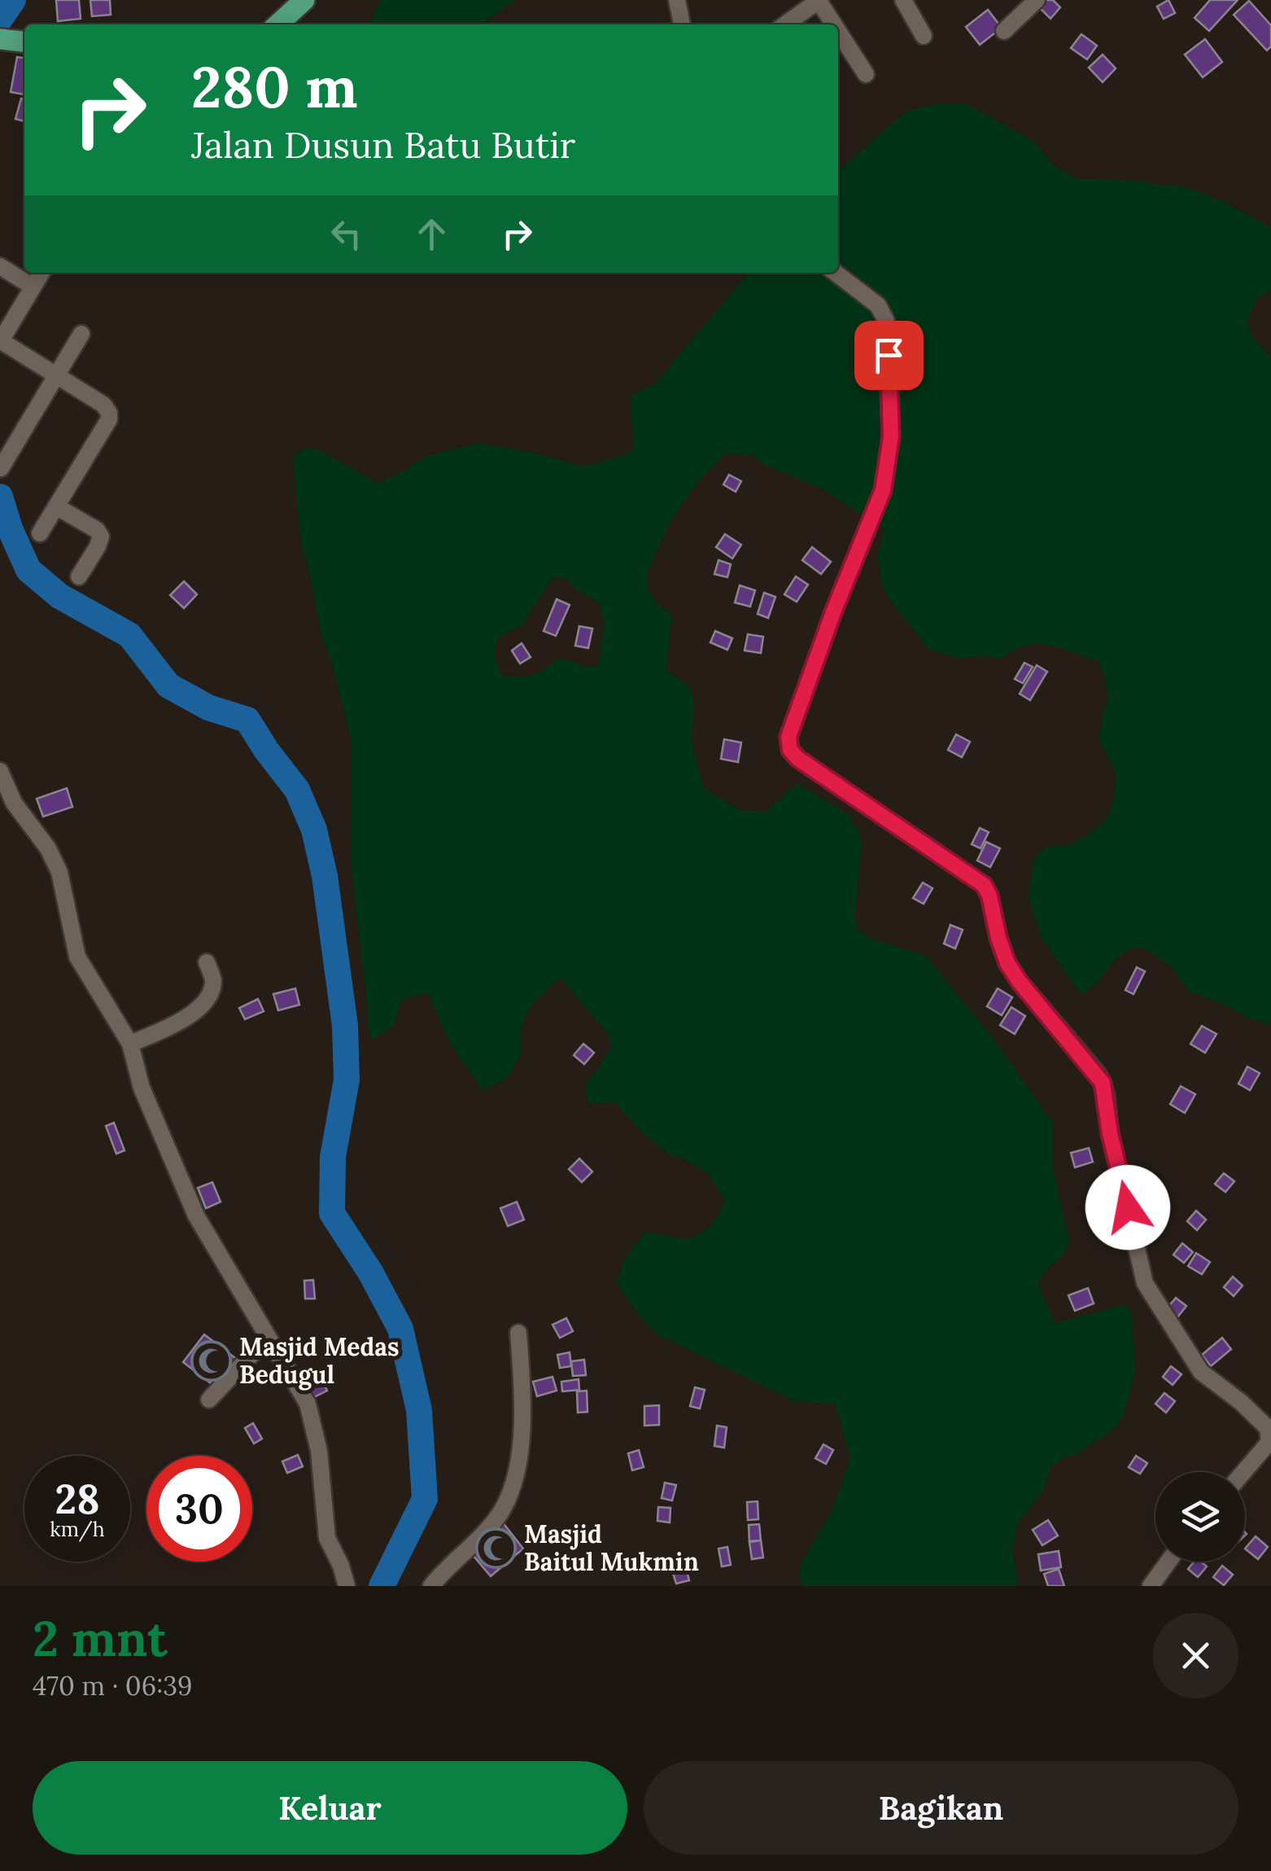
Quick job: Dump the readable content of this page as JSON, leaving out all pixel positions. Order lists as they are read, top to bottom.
{
  "places": {
    "mosque": ["Masjid Medas Bedugul", "Masjid Baitul Mukmin"]
  },
  "page": {
    "turn": ["280 m", "Jalan Dusun Batu Butir"],
    "speed": "28 km/h",
    "limit": "30",
    "heading": ["2 mnt", "470 m · 06:39"],
    "buttons": ["Keluar", "Bagikan"]
  }
}
